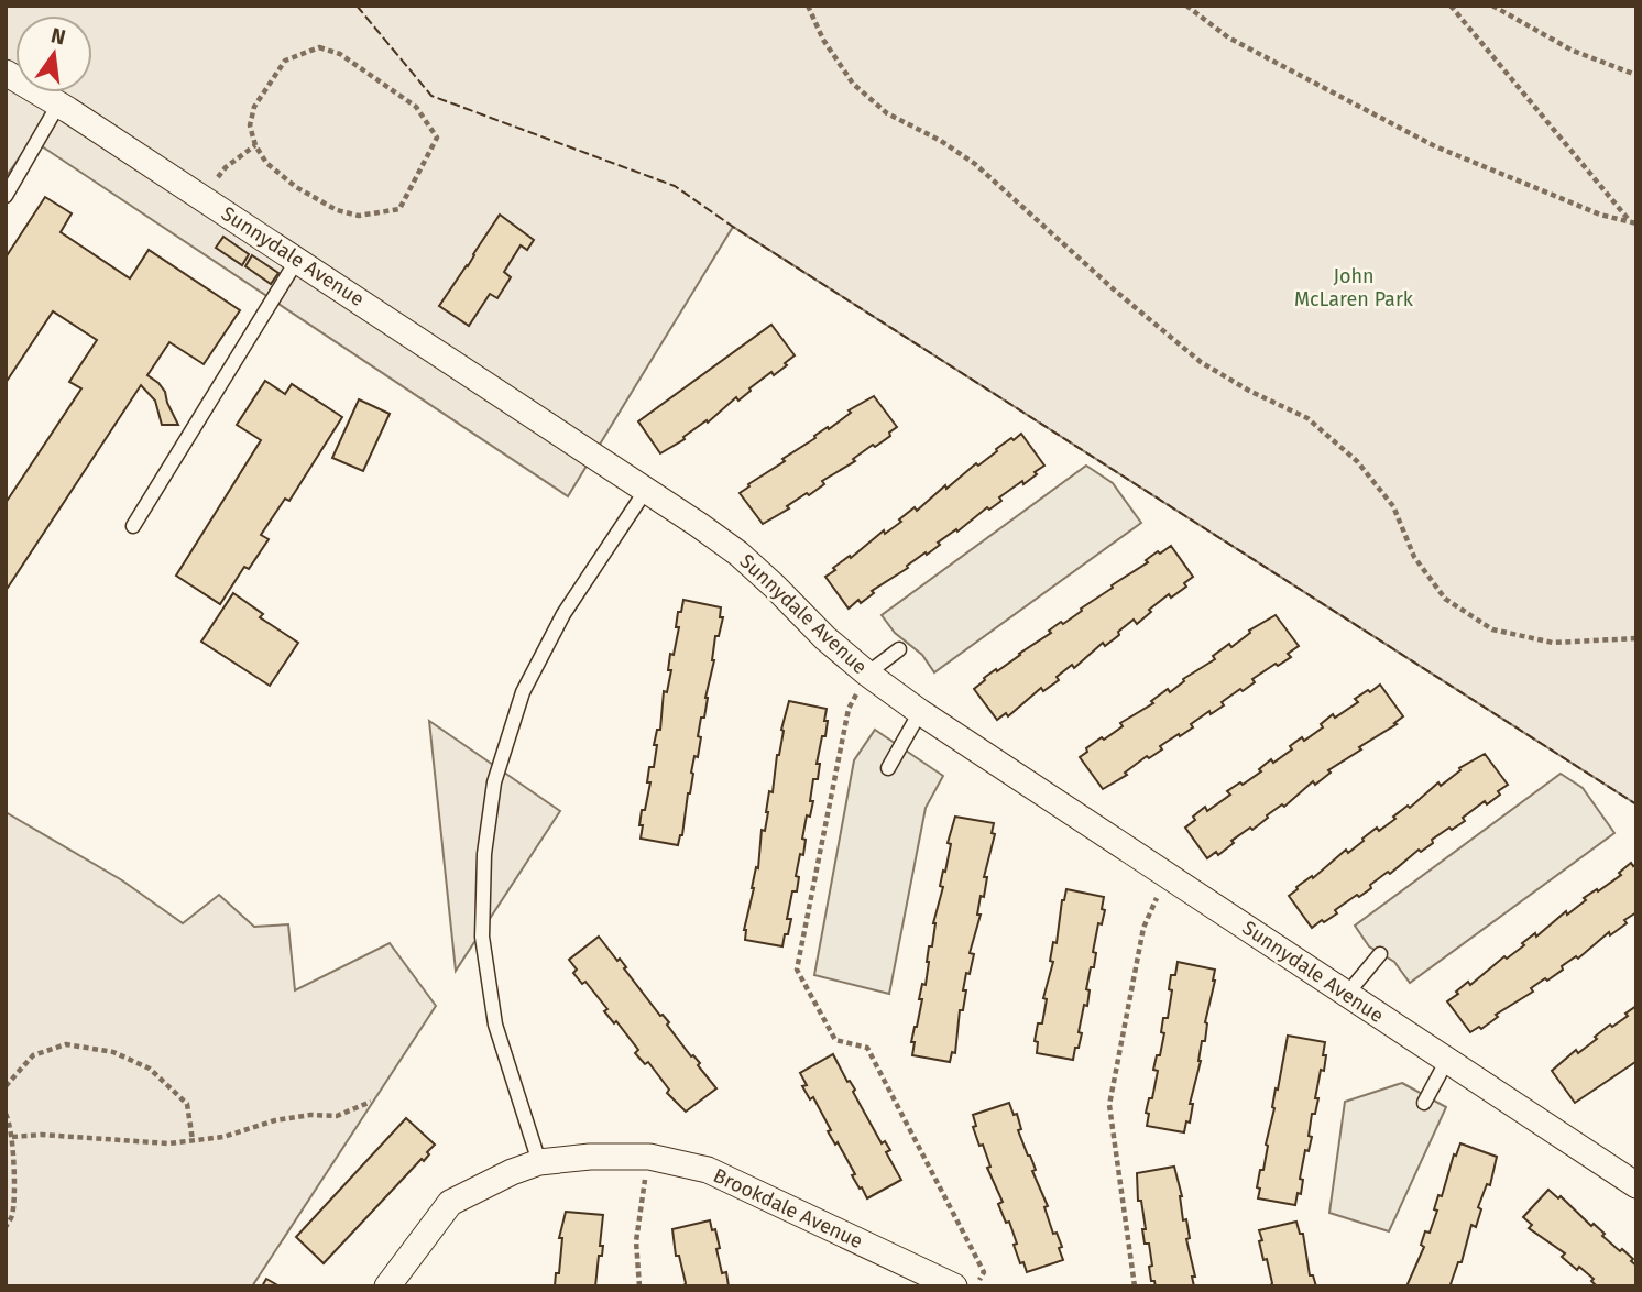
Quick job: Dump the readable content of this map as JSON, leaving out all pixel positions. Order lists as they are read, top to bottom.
{
  "streets": {
    "street": ["Sunnydale Avenue", "Brookdale Avenue"]
  },
  "parks": ["John McLaren Park"],
  "north": "top"
}
